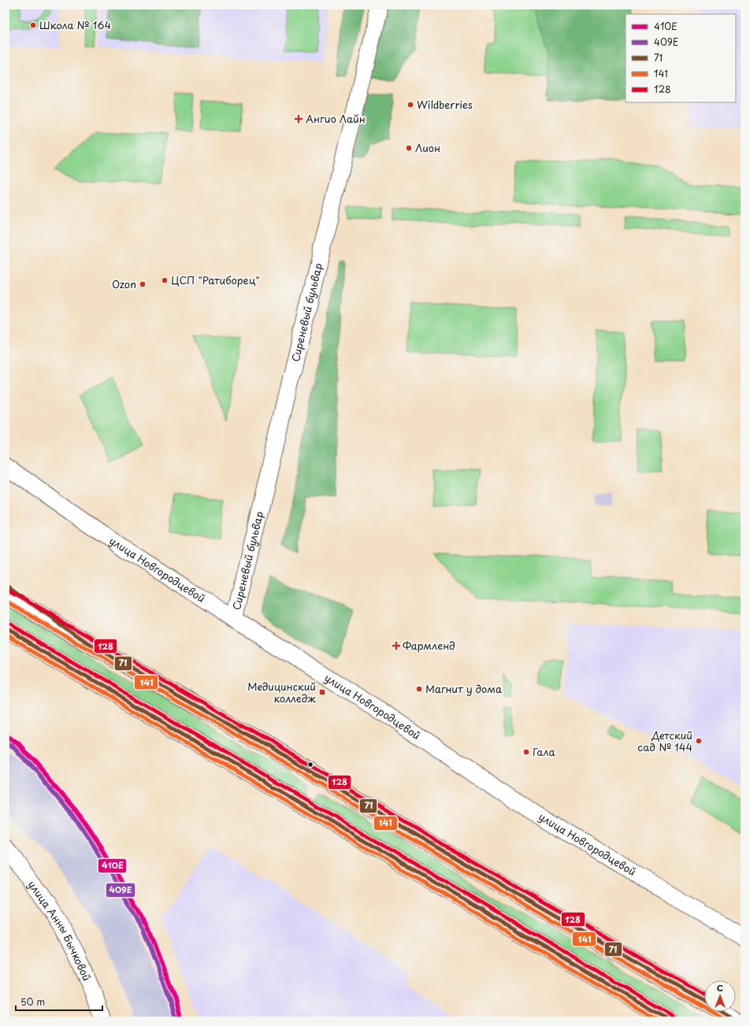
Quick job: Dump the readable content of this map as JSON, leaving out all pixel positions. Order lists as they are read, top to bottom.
{
  "streets": {
    "street": ["Сиреневый бульвар", "улица Новгородцевой", "улица Анны Бычковой"]
  },
  "crossings": [
    ["Сиреневый бульвар", "улица Новгородцевой"]
  ],
  "places": {
    "other": [
      "Школа № 164",
      "Wildberries",
      "Лион",
      "ЦСП \"Ратиборец\"",
      "Ozon",
      "Магнит у дома",
      "Детский сад № 144",
      "Гала"
    ],
    "health": ["Ангио Лайн", "Фармленд"],
    "transit": ["Медицинский колледж"]
  },
  "lines": [
    "transit line 71",
    "transit line 128",
    "transit line 141",
    "transit line 410E",
    "transit line 409E"
  ],
  "legend": [
    "410E",
    "409E",
    "71",
    "141",
    "128"
  ],
  "scale_bar": "50 m",
  "north": "top"
}
